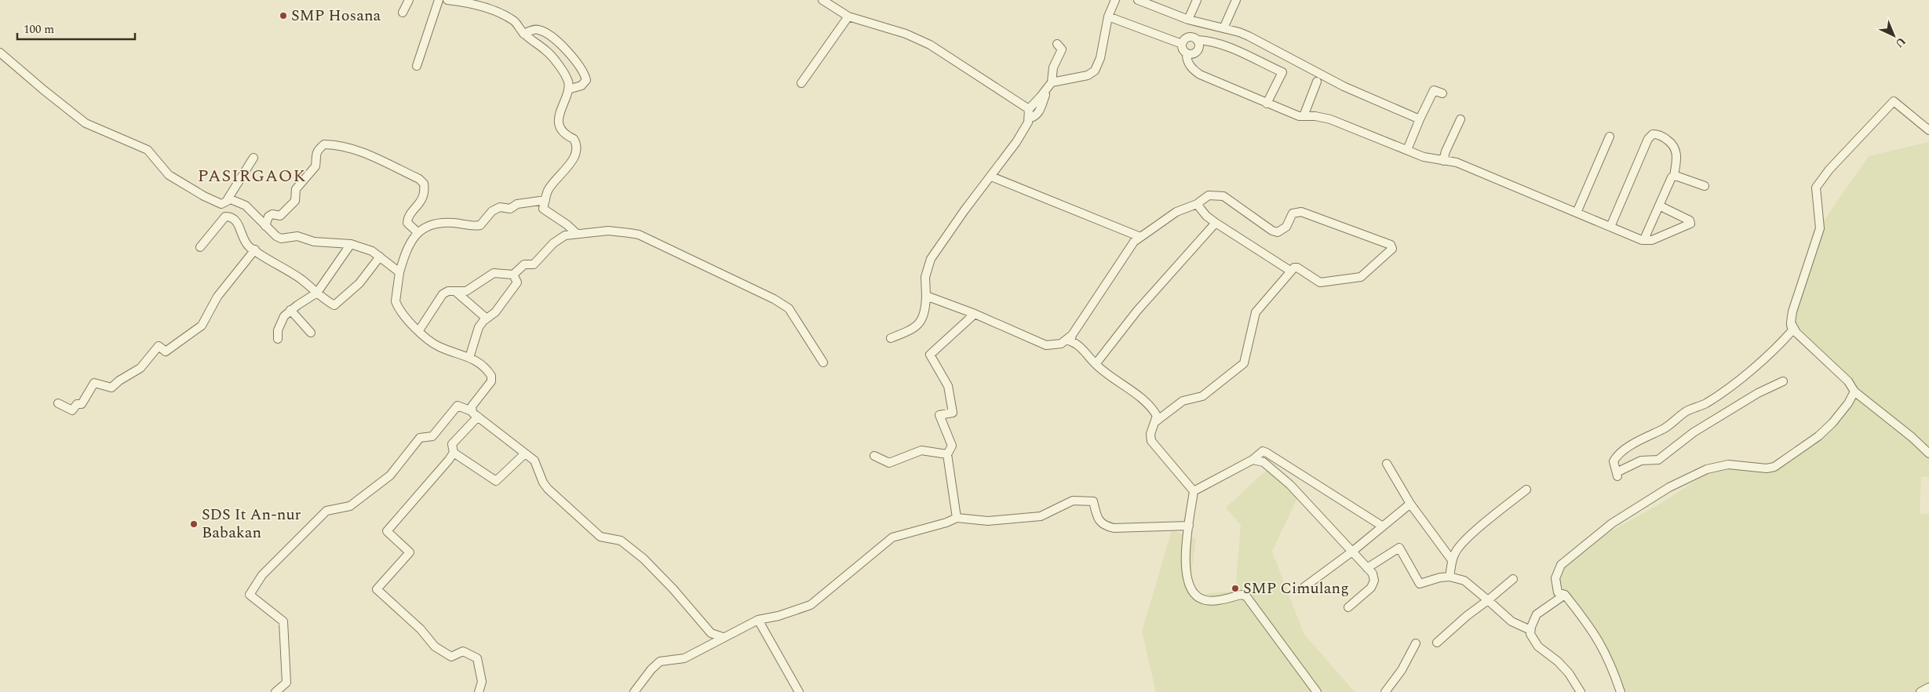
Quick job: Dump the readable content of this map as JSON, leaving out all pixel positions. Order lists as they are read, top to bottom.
{
  "districts": ["PASIRGAOK"],
  "places": ["SMP Hosana", "SDS It An-nur Babakan", "SMP Cimulang"],
  "scale_bar": "100 m",
  "north": "bottom right"
}
